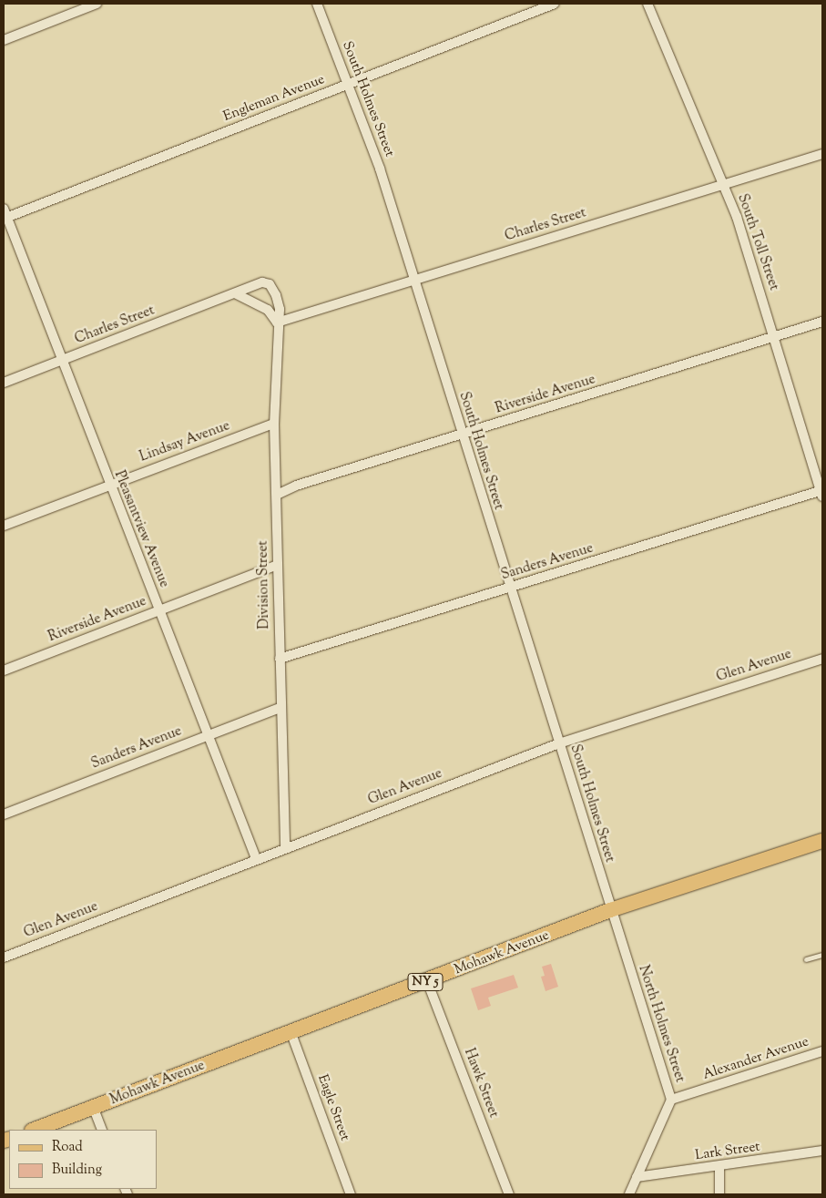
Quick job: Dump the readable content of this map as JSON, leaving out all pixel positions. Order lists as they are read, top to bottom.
{
  "streets": {
    "main road": ["Mohawk Avenue", "NY 5"],
    "street": [
      "Engleman Avenue",
      "South Holmes Street",
      "Charles Street",
      "South Toll Street",
      "Riverside Avenue",
      "Lindsay Avenue",
      "Pleasantview Avenue",
      "Sanders Avenue",
      "Division Street",
      "Glen Avenue",
      "North Holmes Street",
      "Alexander Avenue",
      "Hawk Street",
      "Eagle Street",
      "Lark Street"
    ]
  },
  "crossings": [
    ["Engleman Avenue", "South Holmes Street"],
    ["Engleman Avenue", "Pleasantview Avenue"],
    ["South Holmes Street", "Charles Street"],
    ["South Holmes Street", "Riverside Avenue"],
    ["South Holmes Street", "Sanders Avenue"],
    ["South Holmes Street", "Glen Avenue"],
    ["South Holmes Street", "Mohawk Avenue"],
    ["South Holmes Street", "North Holmes Street"],
    ["Charles Street", "South Toll Street"],
    ["Charles Street", "Pleasantview Avenue"],
    ["Charles Street", "Division Street"],
    ["South Toll Street", "Riverside Avenue"],
    ["South Toll Street", "Sanders Avenue"],
    ["Riverside Avenue", "Pleasantview Avenue"],
    ["Riverside Avenue", "Division Street"],
    ["Lindsay Avenue", "Pleasantview Avenue"],
    ["Lindsay Avenue", "Division Street"],
    ["Pleasantview Avenue", "Sanders Avenue"],
    ["Pleasantview Avenue", "Glen Avenue"],
    ["Sanders Avenue", "Division Street"],
    ["Division Street", "Glen Avenue"],
    ["Mohawk Avenue", "North Holmes Street"],
    ["Mohawk Avenue", "Hawk Street"],
    ["Mohawk Avenue", "Eagle Street"],
    ["North Holmes Street", "Alexander Avenue"],
    ["North Holmes Street", "Lark Street"]
  ],
  "legend": ["Road", "Building"]
}
